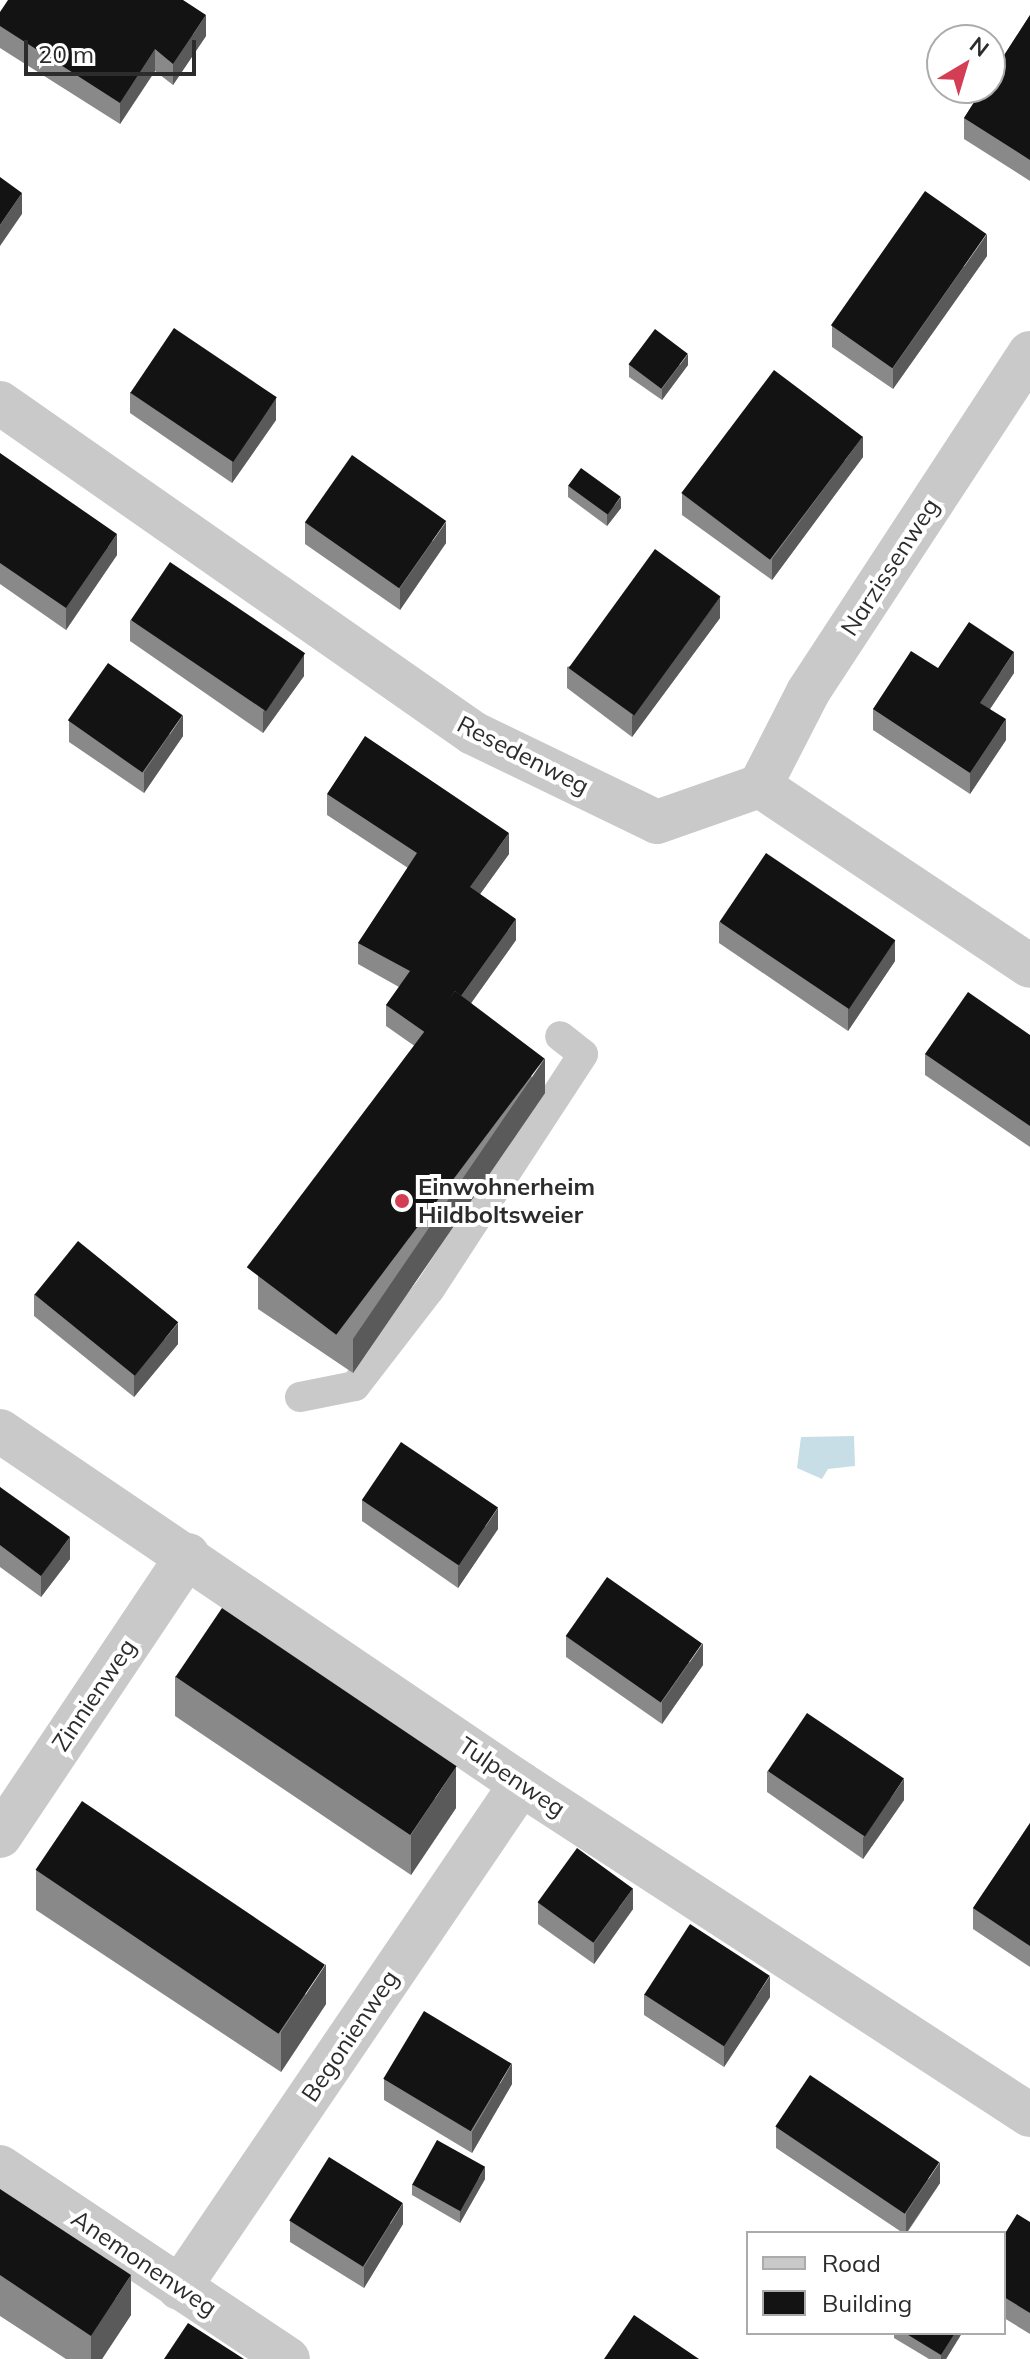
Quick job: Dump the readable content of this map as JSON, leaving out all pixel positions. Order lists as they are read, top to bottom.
{
  "streets": {
    "street": [
      "Narzissenweg",
      "Resedenweg",
      "Zinnienweg",
      "Tulpenweg",
      "Begonienweg",
      "Anemonenweg"
    ]
  },
  "crossings": [
    ["Narzissenweg", "Resedenweg"],
    ["Zinnienweg", "Tulpenweg"],
    ["Tulpenweg", "Begonienweg"],
    ["Begonienweg", "Anemonenweg"]
  ],
  "places": ["Einwohnerheim Hildboltsweier"],
  "legend": ["Road", "Building"],
  "scale_bar": "20 m",
  "north": "top right"
}
